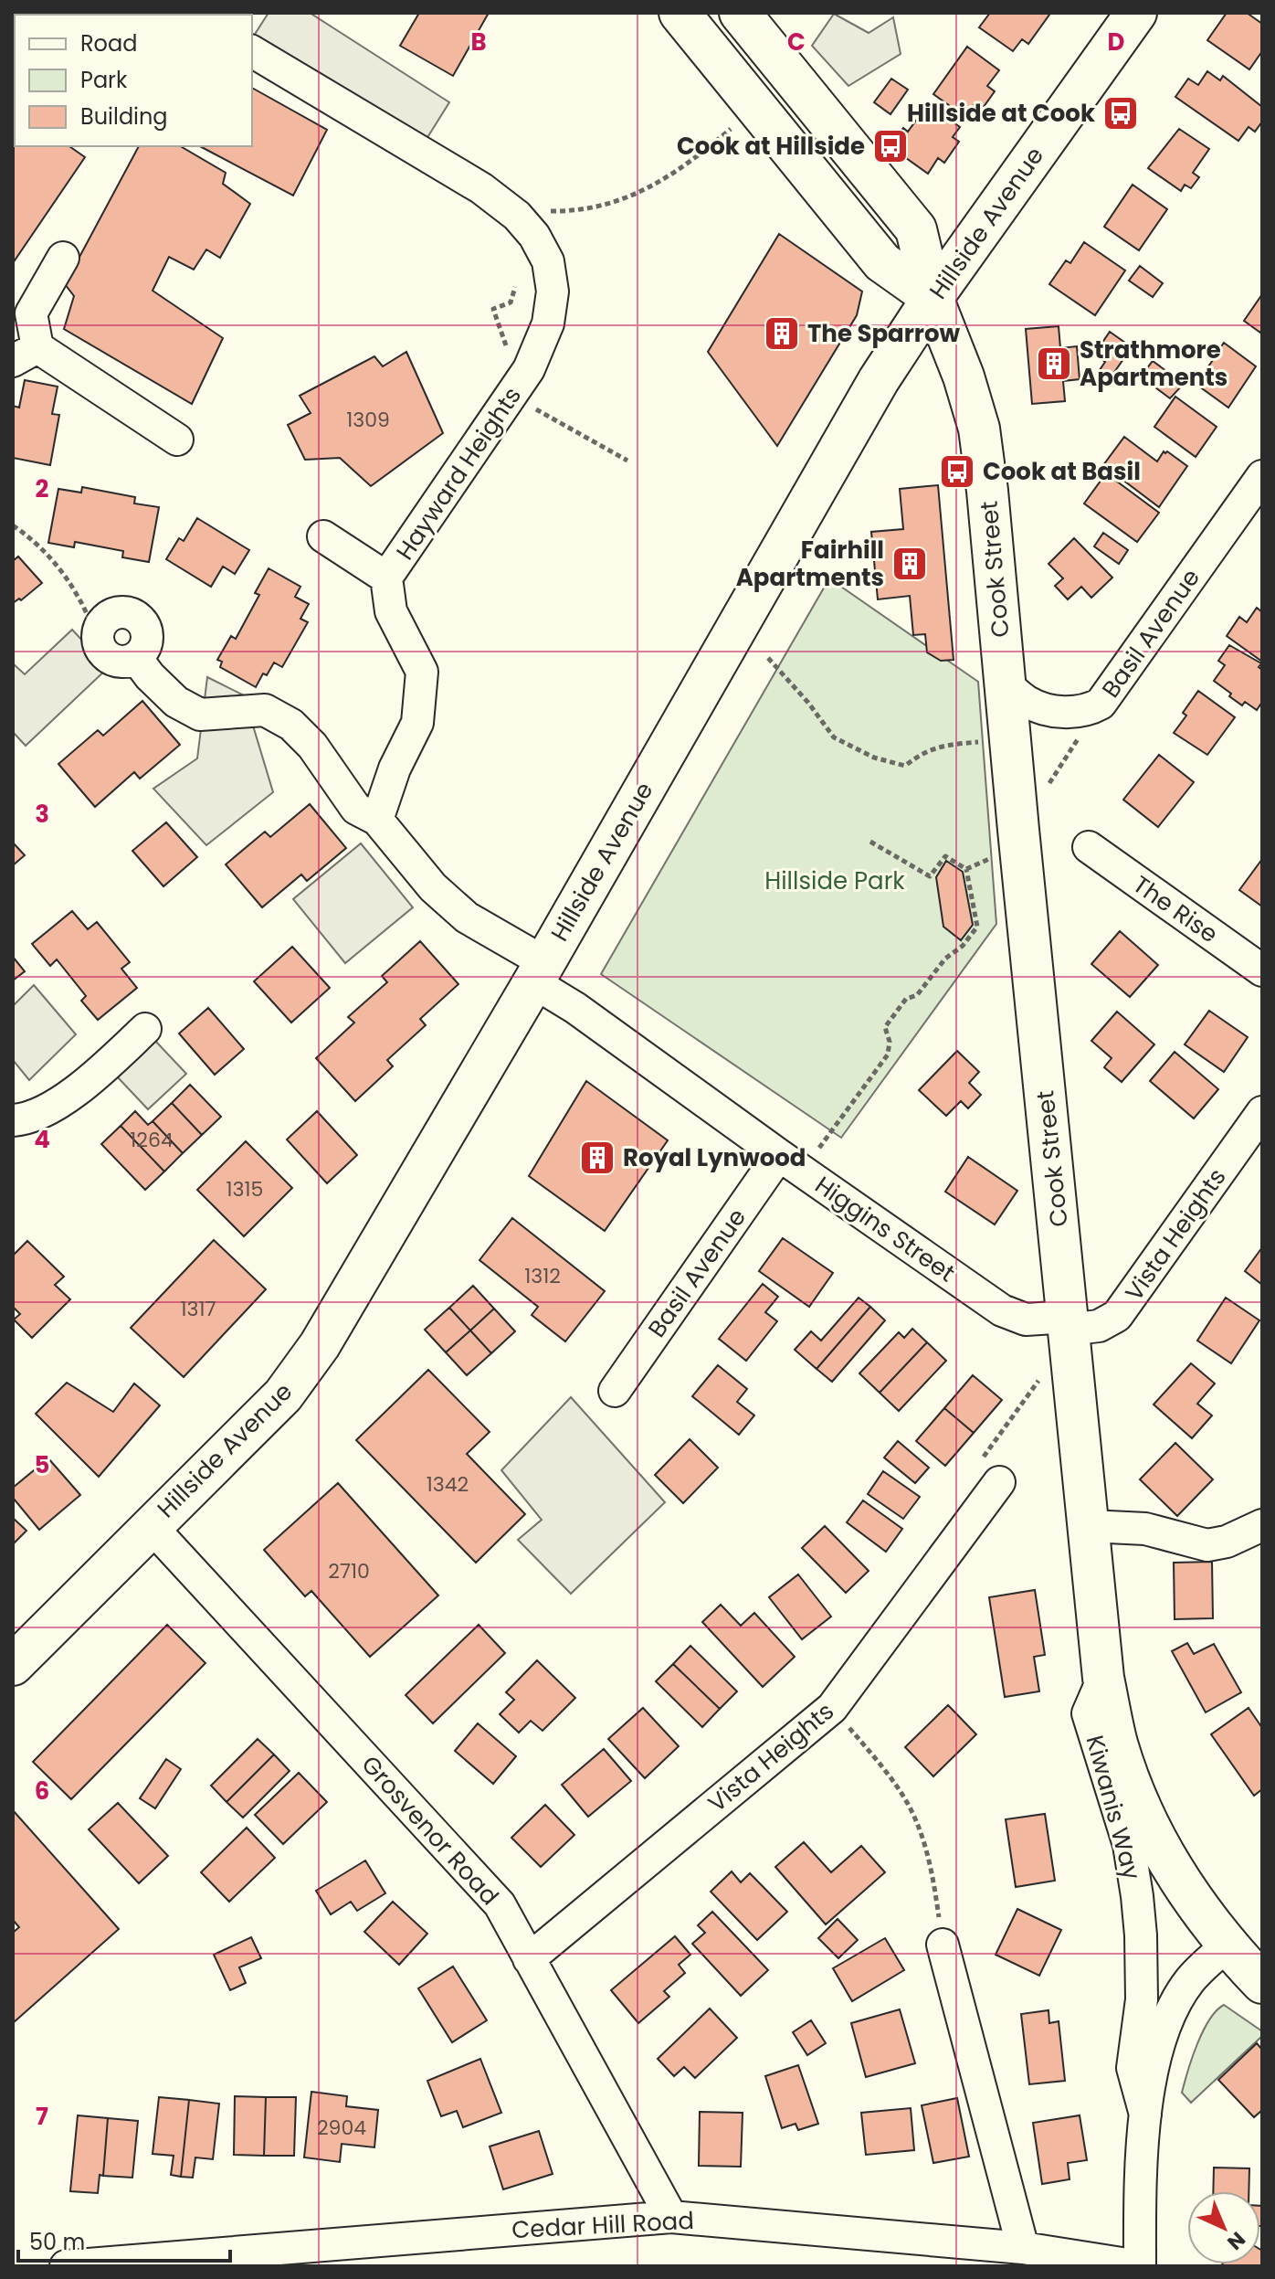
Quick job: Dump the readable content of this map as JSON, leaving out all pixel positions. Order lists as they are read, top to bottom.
{
  "streets": {
    "main road": ["Hillside Avenue", "Cook Street"],
    "street": [
      "Hayward Heights",
      "Basil Avenue",
      "The Rise",
      "Higgins Street",
      "Vista Heights",
      "Kiwanis Way",
      "Grosvenor Road",
      "Cedar Hill Road"
    ]
  },
  "crossings": [
    ["Hillside Avenue", "Cook Street"],
    ["Hillside Avenue", "Higgins Street"],
    ["Hillside Avenue", "Grosvenor Road"],
    ["Cook Street", "Basil Avenue"],
    ["Cook Street", "Higgins Street"],
    ["Cook Street", "Vista Heights"],
    ["Cook Street", "Kiwanis Way"],
    ["Basil Avenue", "Higgins Street"],
    ["Higgins Street", "Vista Heights"],
    ["Vista Heights", "Grosvenor Road"],
    ["Kiwanis Way", "Cedar Hill Road"],
    ["Grosvenor Road", "Cedar Hill Road"]
  ],
  "parks": ["Hillside Park"],
  "places": {
    "bus stop": ["Hillside at Cook", "Cook at Hillside", "Cook at Basil"],
    "building": [
      "The Sparrow",
      "Strathmore Apartments",
      "Fairhill Apartments",
      "Royal Lynwood"
    ]
  },
  "house_numbers": [
    "1309",
    "1264",
    "1315",
    "1312",
    "1317",
    "1342",
    "2710",
    "2904"
  ],
  "legend": ["Road", "Park", "Building"],
  "scale_bar": "50 m",
  "north": "bottom right",
  "grid": {
    "columns": ["B", "C", "D"],
    "rows": [
      "2",
      "3",
      "4",
      "5",
      "6",
      "7"
    ]
  }
}
